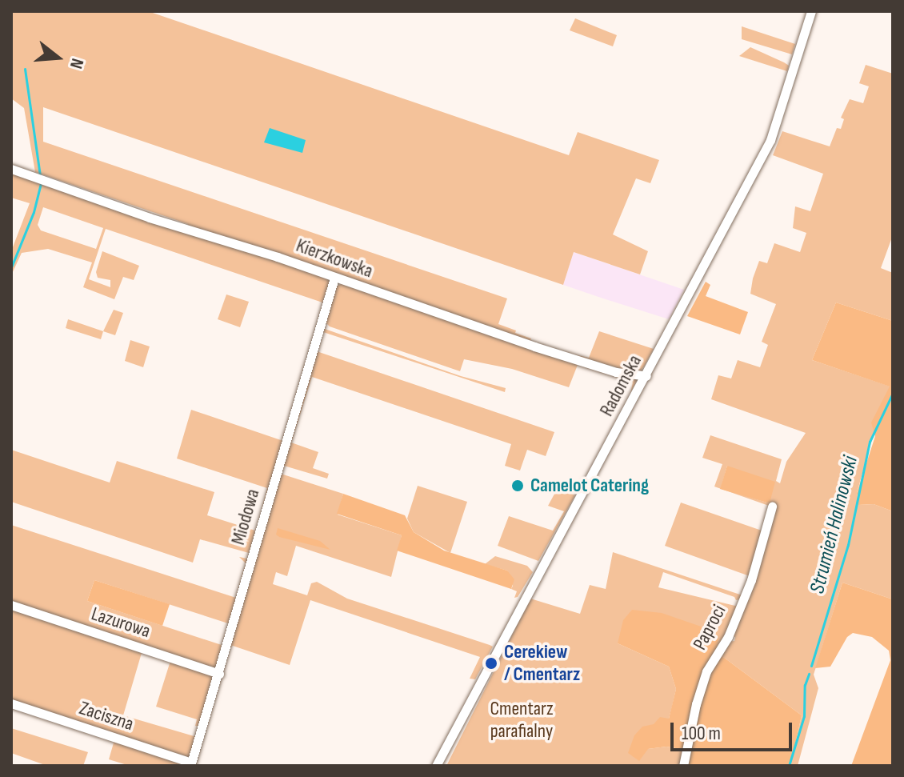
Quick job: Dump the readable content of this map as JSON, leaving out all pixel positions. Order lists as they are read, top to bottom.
{
  "streets": {
    "street": [
      "Kierzkowska",
      "Radomska",
      "Miodowa",
      "Lazurowa",
      "Paproci",
      "Zaciszna"
    ]
  },
  "crossings": [
    ["Kierzkowska", "Radomska"],
    ["Kierzkowska", "Miodowa"],
    ["Miodowa", "Lazurowa"],
    ["Miodowa", "Zaciszna"]
  ],
  "water": ["Strumień Halinowski"],
  "parks": ["Cmentarz parafialny"],
  "places": ["Camelot Catering", "Cerekiew / Cmentarz"],
  "scale_bar": "100 m",
  "north": "right"
}
